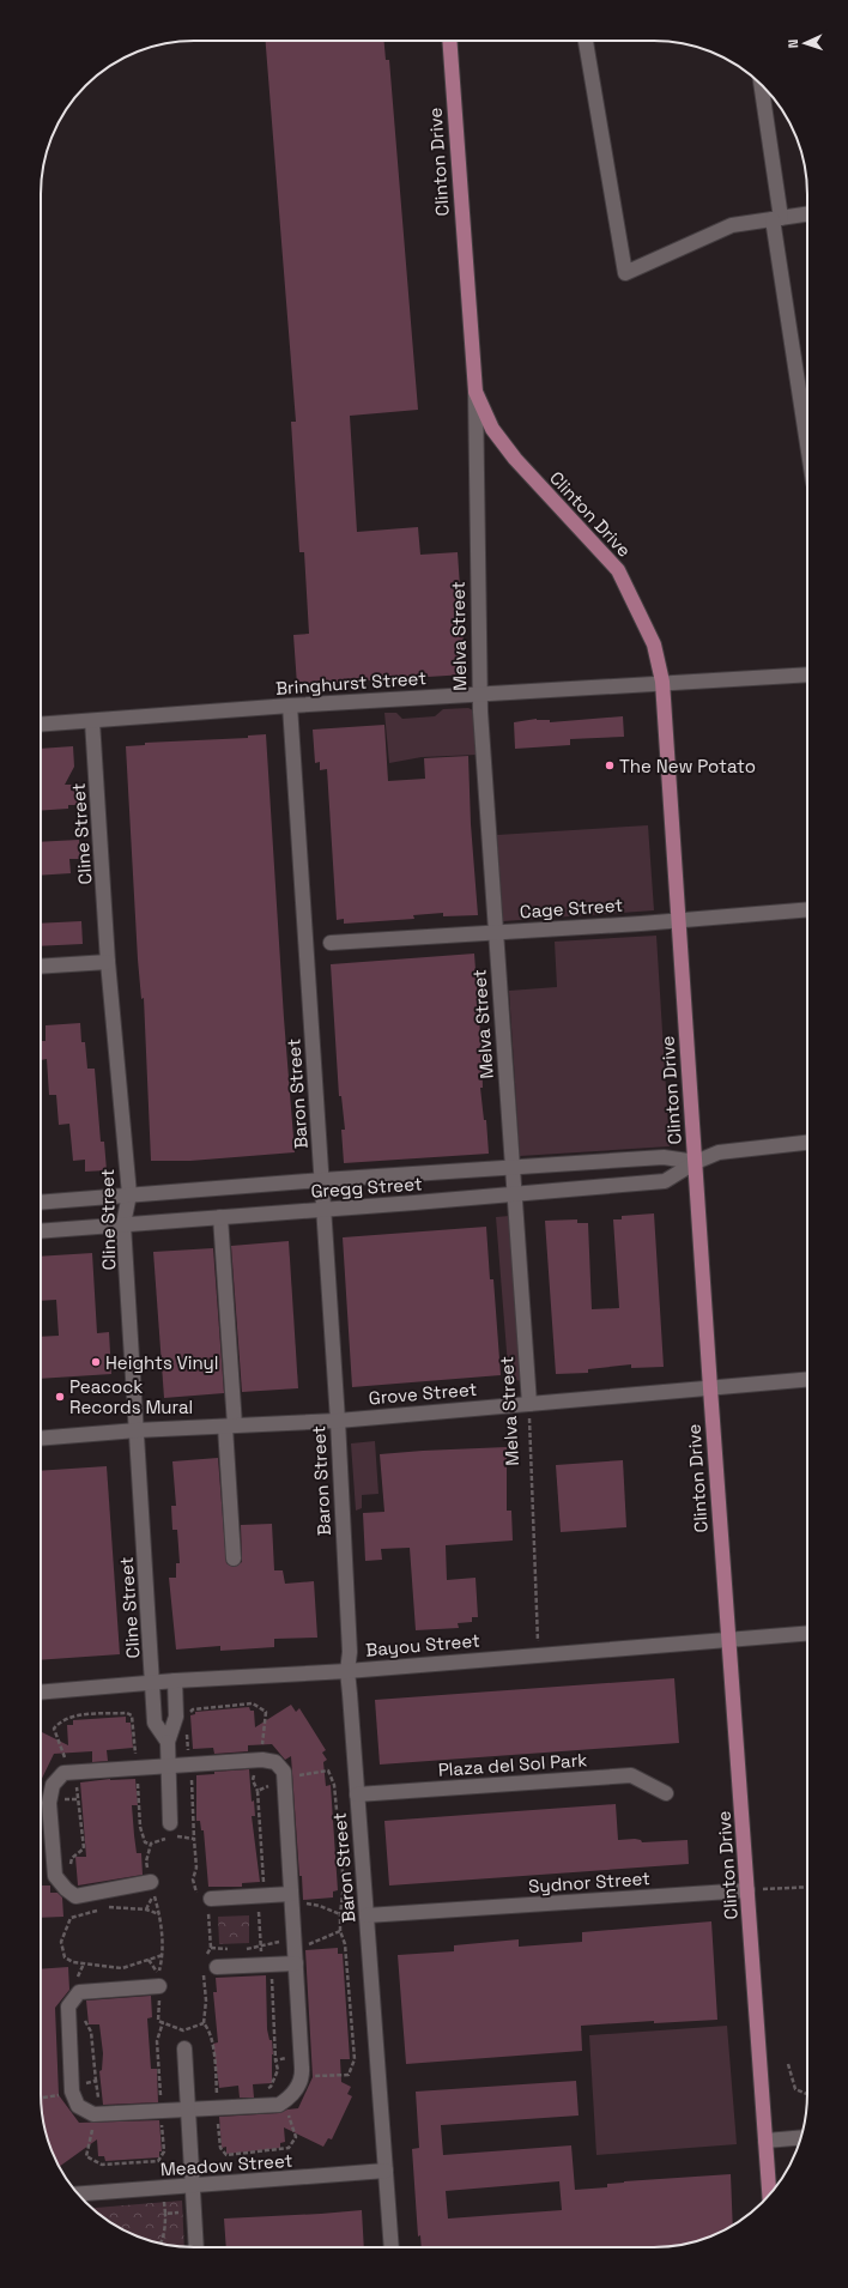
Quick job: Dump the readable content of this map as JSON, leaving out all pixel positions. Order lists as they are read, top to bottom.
{
  "streets": {
    "main road": ["Clinton Drive"],
    "street": [
      "Melva Street",
      "Bringhurst Street",
      "Cline Street",
      "Cage Street",
      "Baron Street",
      "Gregg Street",
      "Grove Street",
      "Bayou Street",
      "Plaza del Sol Park",
      "Sydnor Street",
      "Meadow Street"
    ]
  },
  "crossings": [
    ["Clinton Drive", "Melva Street"],
    ["Clinton Drive", "Bringhurst Street"],
    ["Clinton Drive", "Cage Street"],
    ["Clinton Drive", "Gregg Street"],
    ["Clinton Drive", "Grove Street"],
    ["Clinton Drive", "Bayou Street"],
    ["Clinton Drive", "Sydnor Street"],
    ["Melva Street", "Bringhurst Street"],
    ["Melva Street", "Cage Street"],
    ["Melva Street", "Gregg Street"],
    ["Melva Street", "Grove Street"],
    ["Melva Street", "Bayou Street"],
    ["Bringhurst Street", "Cline Street"],
    ["Bringhurst Street", "Baron Street"],
    ["Cline Street", "Gregg Street"],
    ["Cline Street", "Grove Street"],
    ["Cline Street", "Bayou Street"],
    ["Baron Street", "Gregg Street"],
    ["Baron Street", "Grove Street"],
    ["Baron Street", "Bayou Street"],
    ["Baron Street", "Plaza del Sol Park"],
    ["Baron Street", "Sydnor Street"],
    ["Baron Street", "Meadow Street"]
  ],
  "places": ["The New Potato", "Heights Vinyl", "Peacock Records Mural"],
  "north": "left"
}
